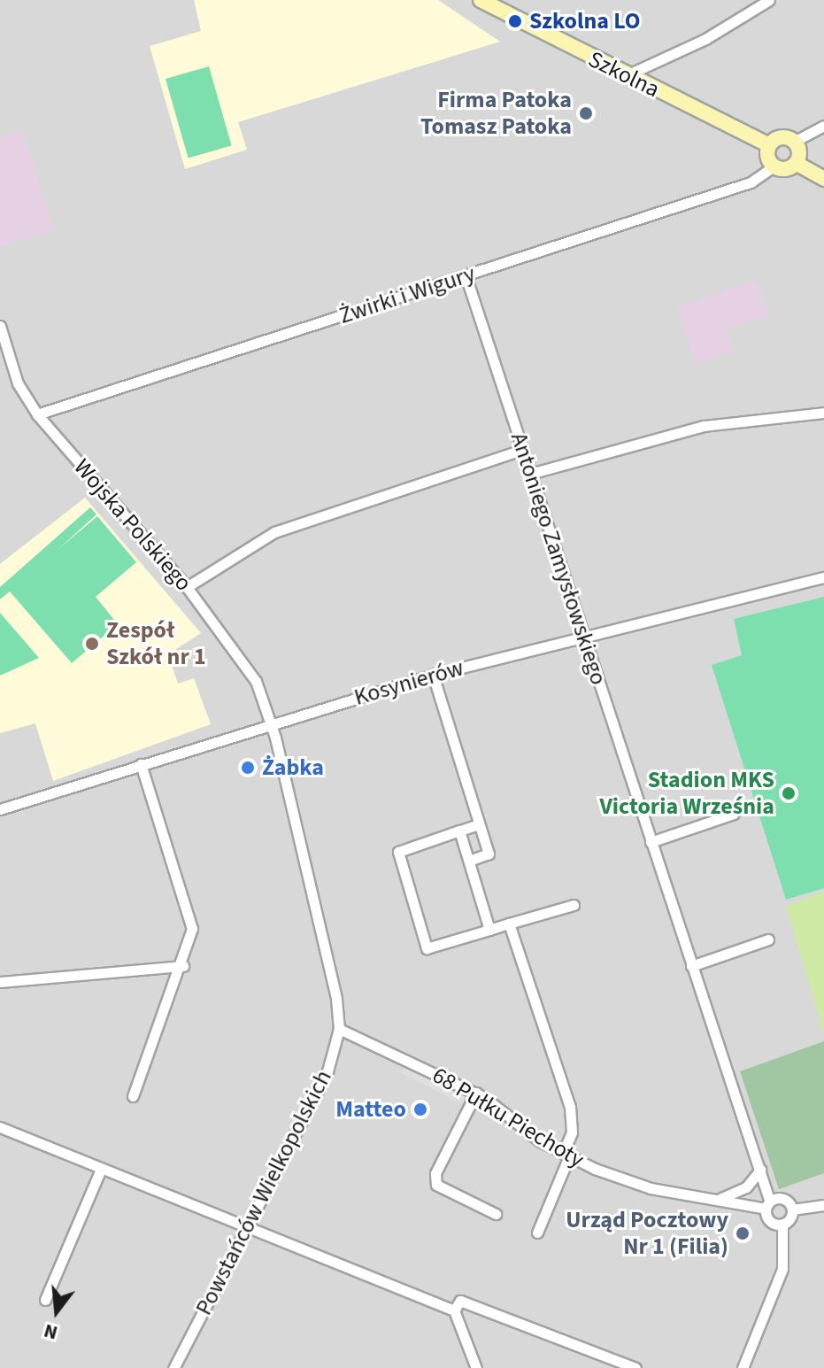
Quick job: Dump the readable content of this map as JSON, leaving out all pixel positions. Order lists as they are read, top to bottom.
{
  "streets": {
    "street": [
      "Szkolna",
      "Żwirki i Wigury",
      "Wojska Polskiego",
      "Antoniego Zamysłowskiego",
      "Kosynierów",
      "68 Pułku Piechoty",
      "Powstańców Wielkopolskich"
    ]
  },
  "crossings": [
    ["Żwirki i Wigury", "Wojska Polskiego"],
    ["Żwirki i Wigury", "Antoniego Zamysłowskiego"],
    ["Wojska Polskiego", "Kosynierów"],
    ["Wojska Polskiego", "Powstańców Wielkopolskich"],
    ["Antoniego Zamysłowskiego", "Kosynierów"],
    ["Antoniego Zamysłowskiego", "68 Pułku Piechoty"],
    ["Kosynierów", "Powstańców Wielkopolskich"],
    ["68 Pułku Piechoty", "Powstańców Wielkopolskich"]
  ],
  "places": [
    "Szkolna LO",
    "Firma Patoka Tomasz Patoka",
    "Zespół Szkół nr 1",
    "Żabka",
    "Stadion MKS Victoria Września",
    "Matteo",
    "Urząd Pocztowy Nr 1 (Filia)"
  ],
  "north": "bottom"
}
